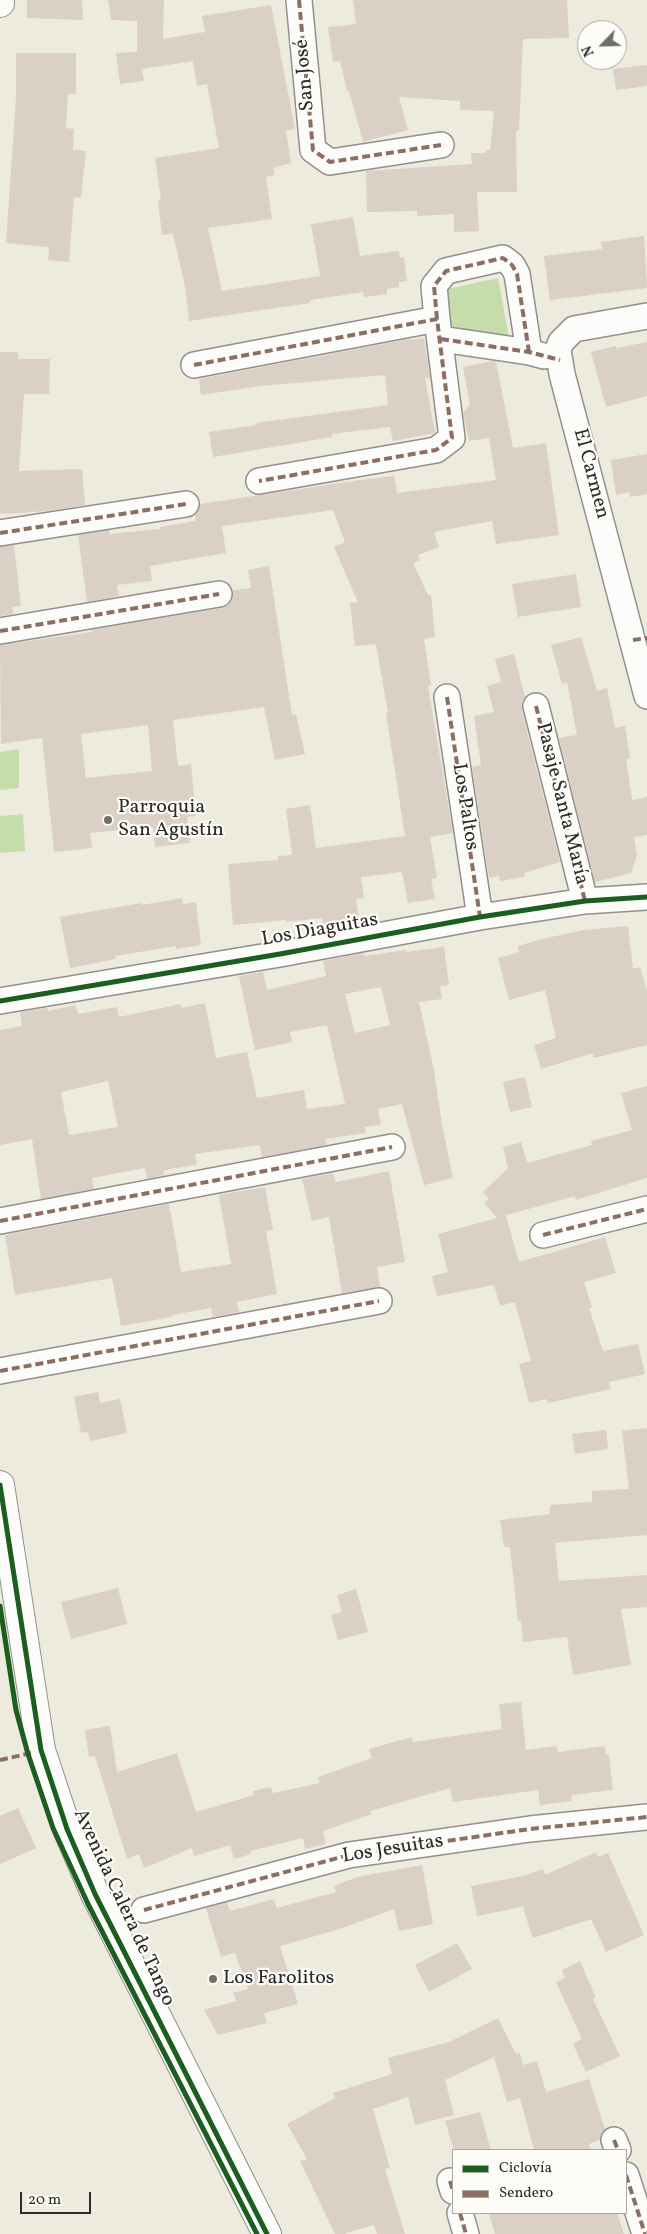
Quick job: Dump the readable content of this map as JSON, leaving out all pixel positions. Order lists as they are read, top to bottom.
{
  "streets": {
    "main road": ["Avenida Calera de Tango"],
    "street": [
      "San José",
      "El Carmen",
      "Pasaje Santa María",
      "Los Paltos",
      "Los Diaguitas",
      "Los Jesuitas"
    ]
  },
  "crossings": [
    ["Pasaje Santa María", "Los Diaguitas"],
    ["Los Paltos", "Los Diaguitas"]
  ],
  "places": ["Parroquia San Agustín", "Los Farolitos"],
  "legend": ["Ciclovía", "Sendero"],
  "scale_bar": "20 m",
  "north": "bottom left"
}
